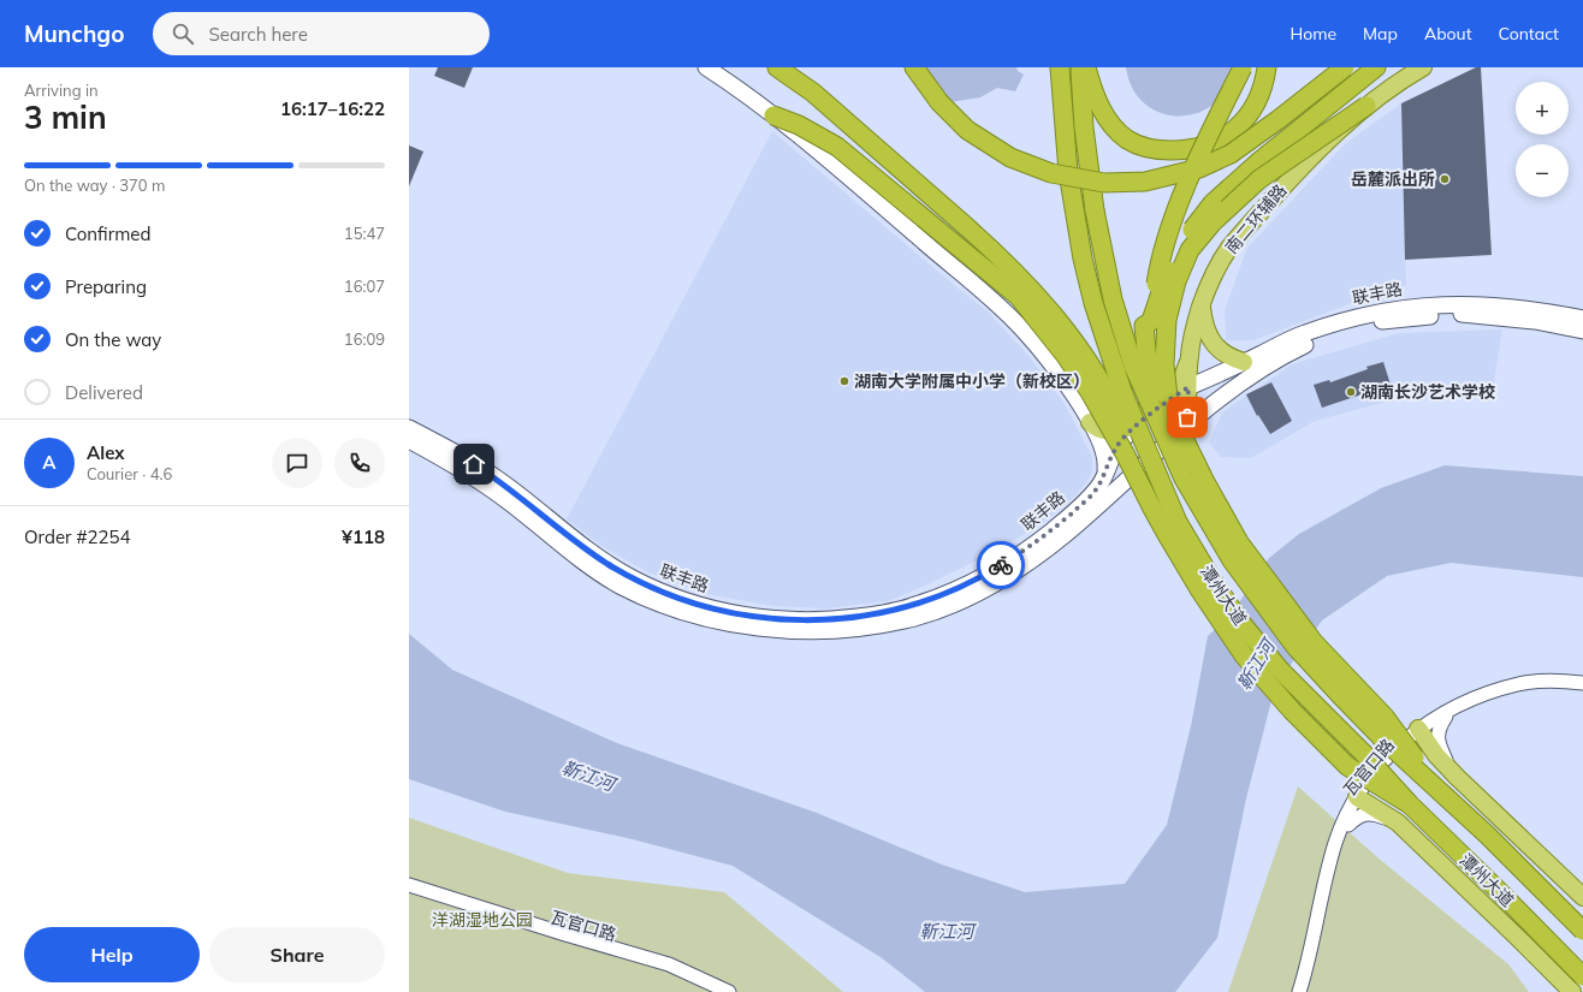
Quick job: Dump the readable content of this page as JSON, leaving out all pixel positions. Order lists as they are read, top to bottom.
{
  "streets": {
    "highway": ["潭州大道"],
    "main road": ["南二环辅路", "联丰路"],
    "street": ["瓦官口路"]
  },
  "crossings": [
    ["南二环辅路", "联丰路"],
    ["潭州大道", "瓦官口路"]
  ],
  "water": ["靳江河"],
  "parks": ["洋湖湿地公园"],
  "places": ["岳麓派出所", "湖南大学附属中小学（新校区）", "湖南长沙艺术学校"],
  "page": {
    "header": "Munchgo",
    "search": "Search here",
    "nav": [
      "Home",
      "Map",
      "About",
      "Contact"
    ],
    "heading": ["3 min", "Arriving in", "16:17–16:22"],
    "panel": [
      "Alex",
      "Courier · 4.6",
      "Order #2254",
      "¥118"
    ],
    "map_buttons": ["+", "−"],
    "bar": "On the way · 370 m",
    "list": [
      ["Confirmed", "15:47"],
      ["Preparing", "16:07"],
      ["On the way", "16:09"],
      "Delivered"
    ],
    "round": "A",
    "buttons": ["Help", "Share"]
  }
}
